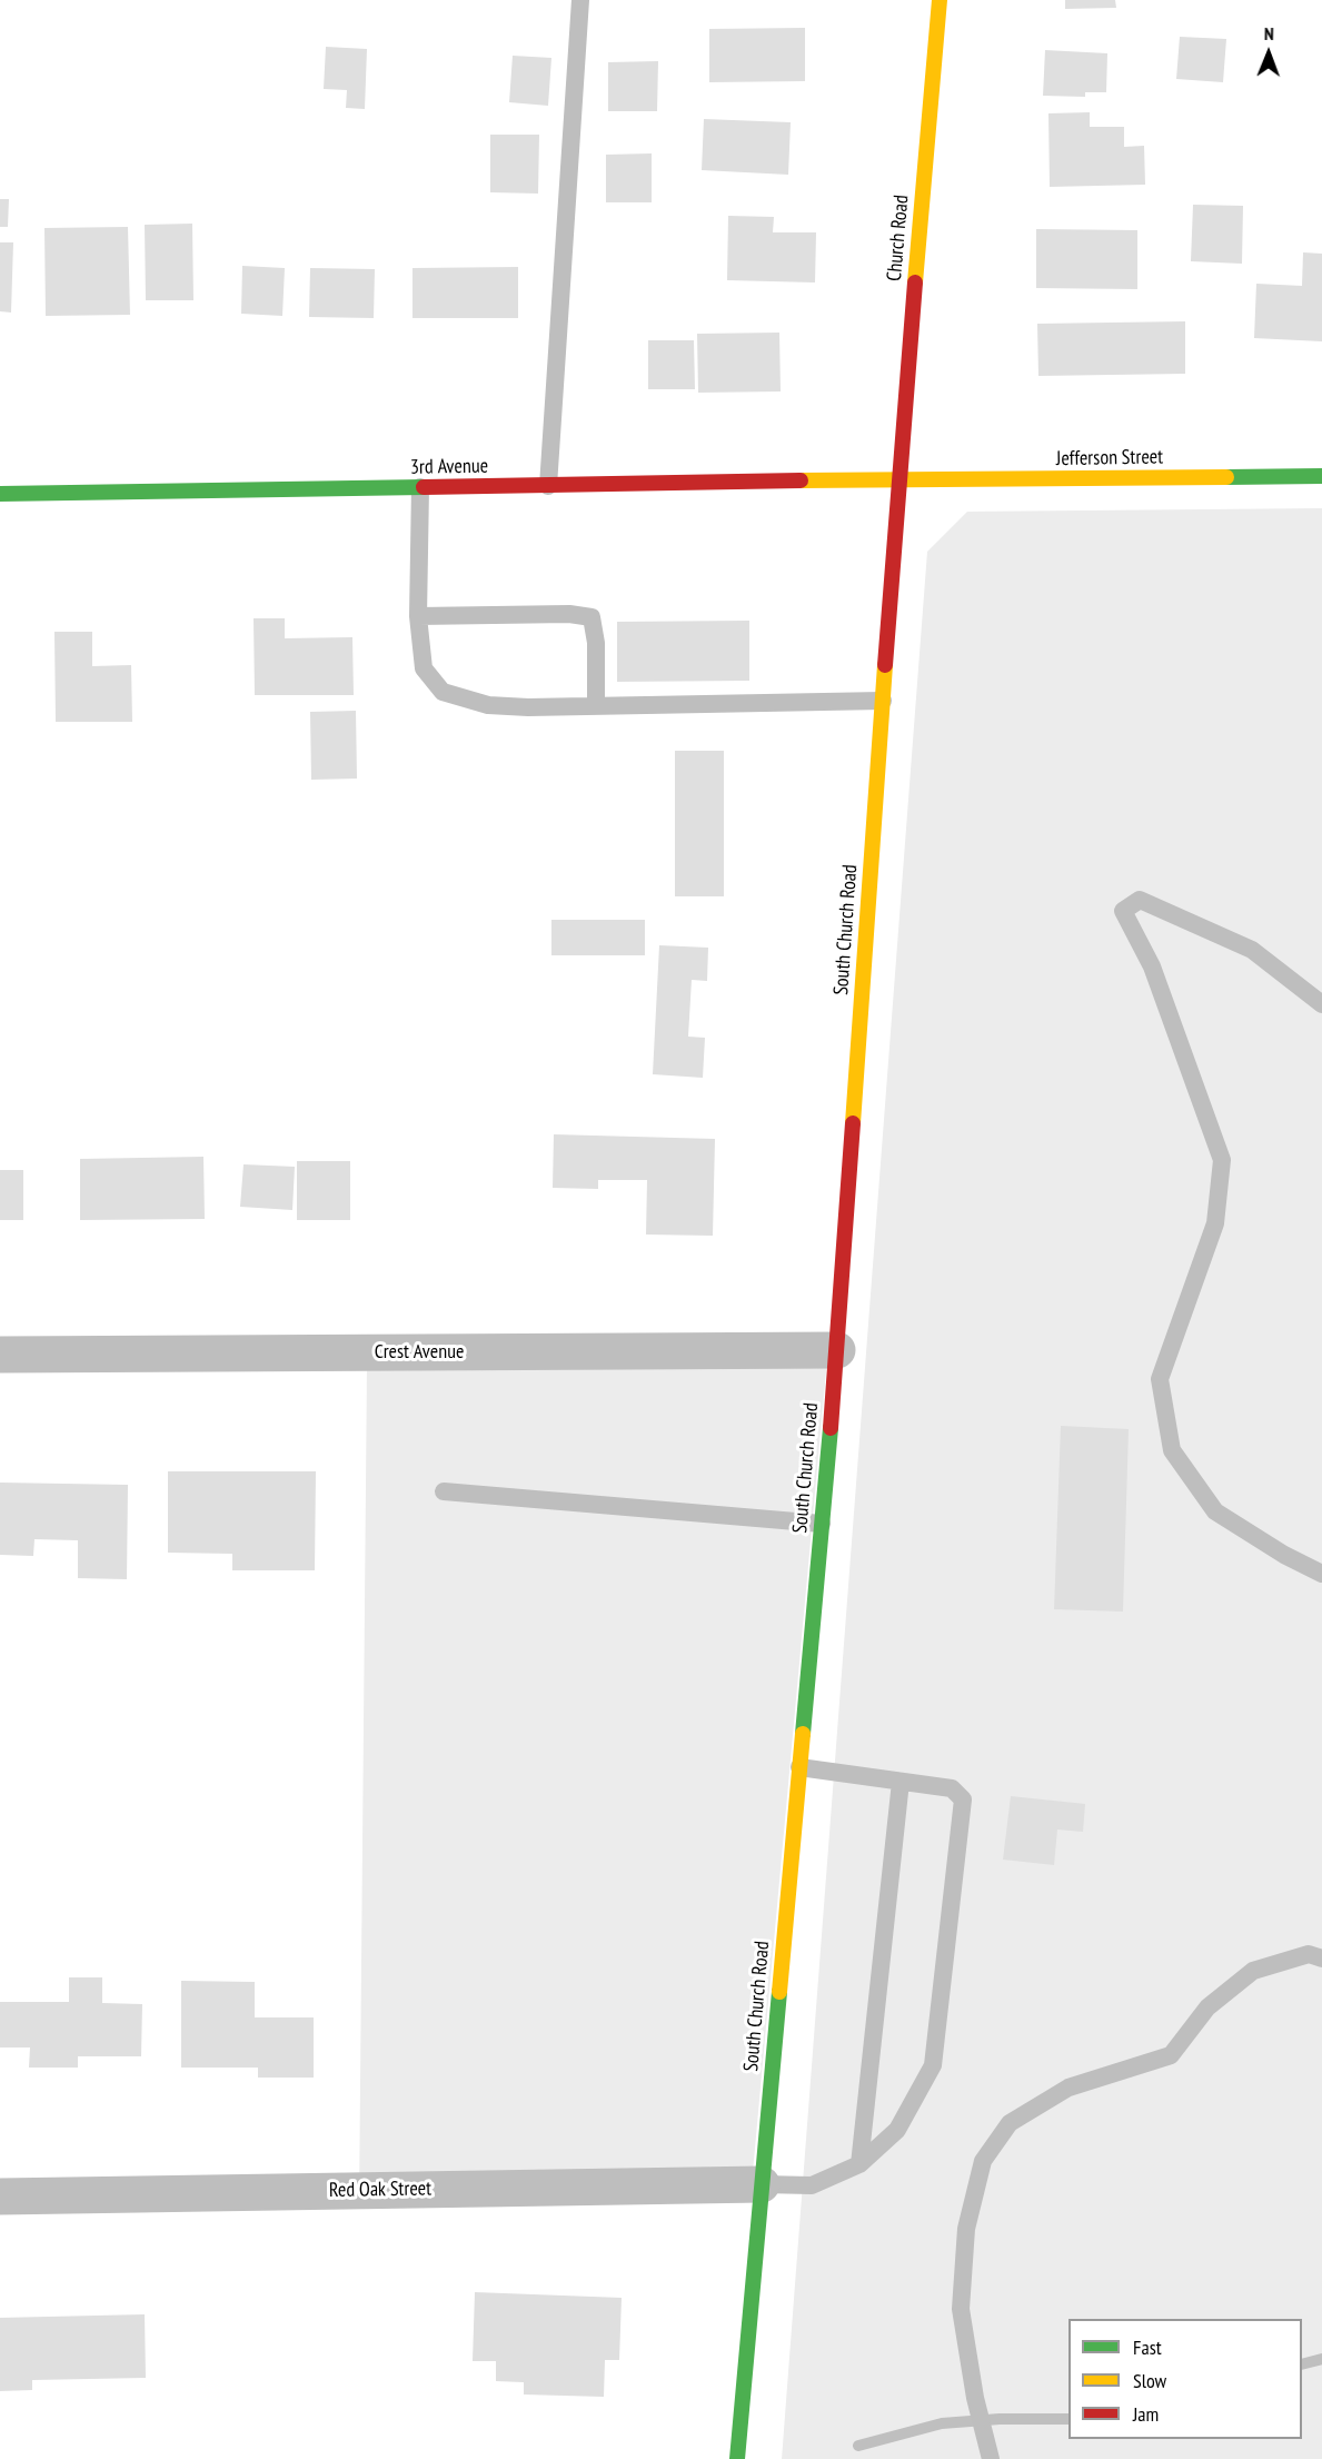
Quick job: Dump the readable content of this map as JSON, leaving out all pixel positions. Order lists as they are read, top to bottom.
{
  "streets": {
    "street": [
      "Church Road",
      "Jefferson Street",
      "3rd Avenue",
      "South Church Road",
      "Crest Avenue",
      "Red Oak Street"
    ]
  },
  "crossings": [
    ["Church Road", "Jefferson Street"],
    ["Church Road", "3rd Avenue"],
    ["Church Road", "South Church Road"],
    ["Jefferson Street", "3rd Avenue"],
    ["Jefferson Street", "South Church Road"],
    ["3rd Avenue", "South Church Road"],
    ["South Church Road", "Crest Avenue"],
    ["South Church Road", "Red Oak Street"]
  ],
  "legend": ["Fast", "Slow", "Jam"],
  "north": "top"
}
